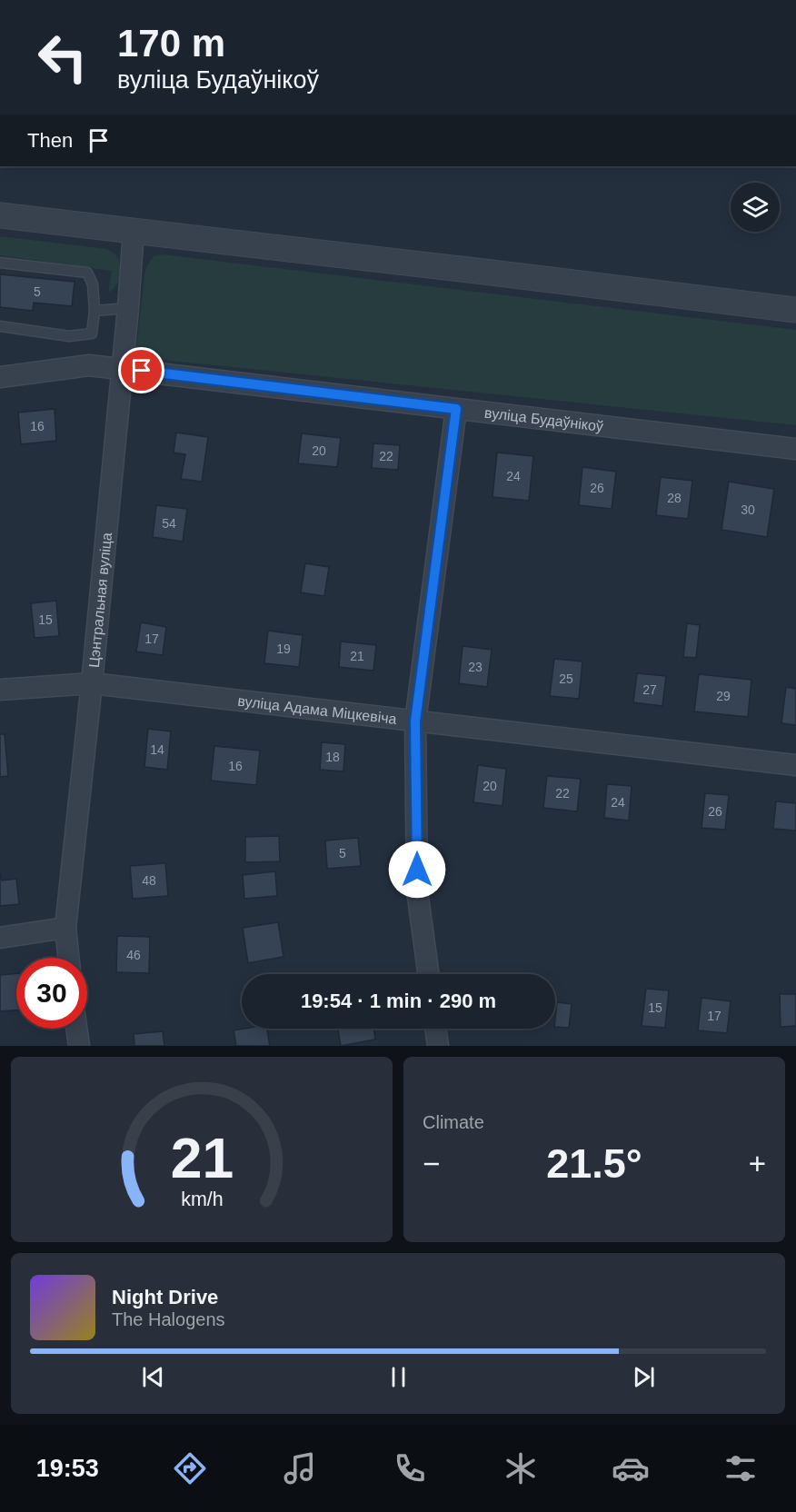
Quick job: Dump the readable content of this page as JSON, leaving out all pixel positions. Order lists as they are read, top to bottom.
{
  "streets": {
    "street": ["вуліца Будаўнікоў", "Цэнтральная вуліца", "вуліца Адама Міцкевіча"]
  },
  "crossings": [
    ["вуліца Будаўнікоў", "Цэнтральная вуліца"],
    ["Цэнтральная вуліца", "вуліца Адама Міцкевіча"]
  ],
  "house_numbers": [
    "5",
    "16",
    "20",
    "22",
    "24",
    "26",
    "28",
    "30",
    "54",
    "15",
    "17",
    "19",
    "21",
    "23",
    "25",
    "27",
    "29",
    "14",
    "18",
    "16",
    "20",
    "22",
    "24",
    "26",
    "5",
    "48",
    "46",
    "15",
    "17"
  ],
  "page": {
    "turn": ["170 m", "вуліца Будаўнікоў"],
    "then": "Then",
    "limit": "30",
    "trip": "19:54 · 1 min · 290 m",
    "tile": "Climate",
    "heat": ["−", "21.5°", "+"],
    "song": ["Night Drive", "The Halogens"],
    "tabs": "19:53",
    "gauge": ["21", "km/h"]
  }
}
